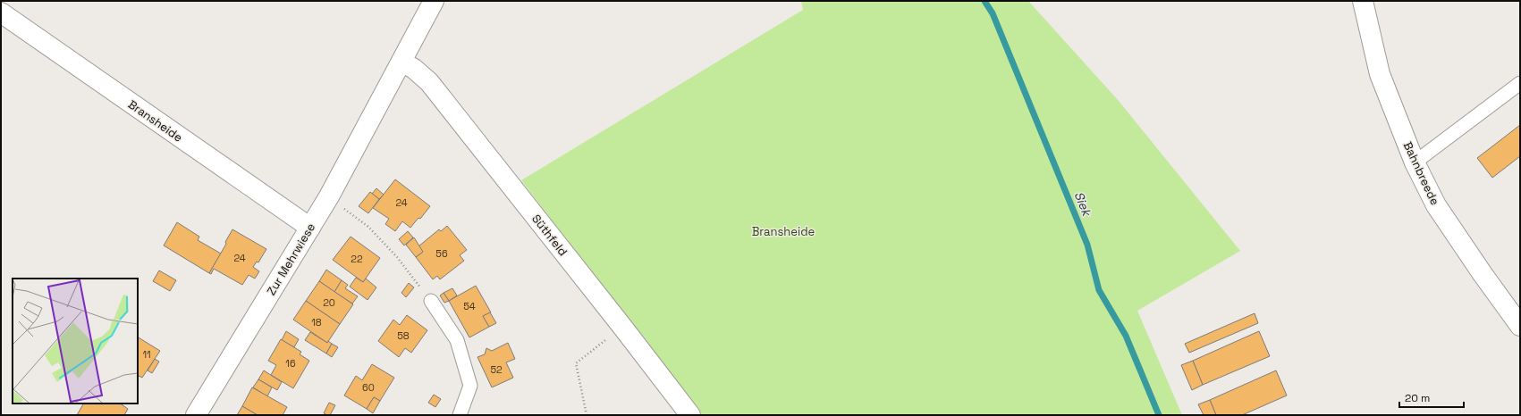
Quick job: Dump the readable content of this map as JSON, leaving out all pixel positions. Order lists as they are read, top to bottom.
{
  "streets": {
    "street": [
      "Bransheide",
      "Bahnbreede",
      "Süthfeld",
      "Zur Mehrwiese"
    ]
  },
  "crossings": [
    ["Bransheide", "Zur Mehrwiese"],
    ["Süthfeld", "Zur Mehrwiese"]
  ],
  "water": ["Siek"],
  "parks": ["Bransheide"],
  "house_numbers": [
    "24",
    "56",
    "24",
    "22",
    "20",
    "54",
    "18",
    "58",
    "11",
    "16",
    "52",
    "60"
  ],
  "scale_bar": "20 m"
}
